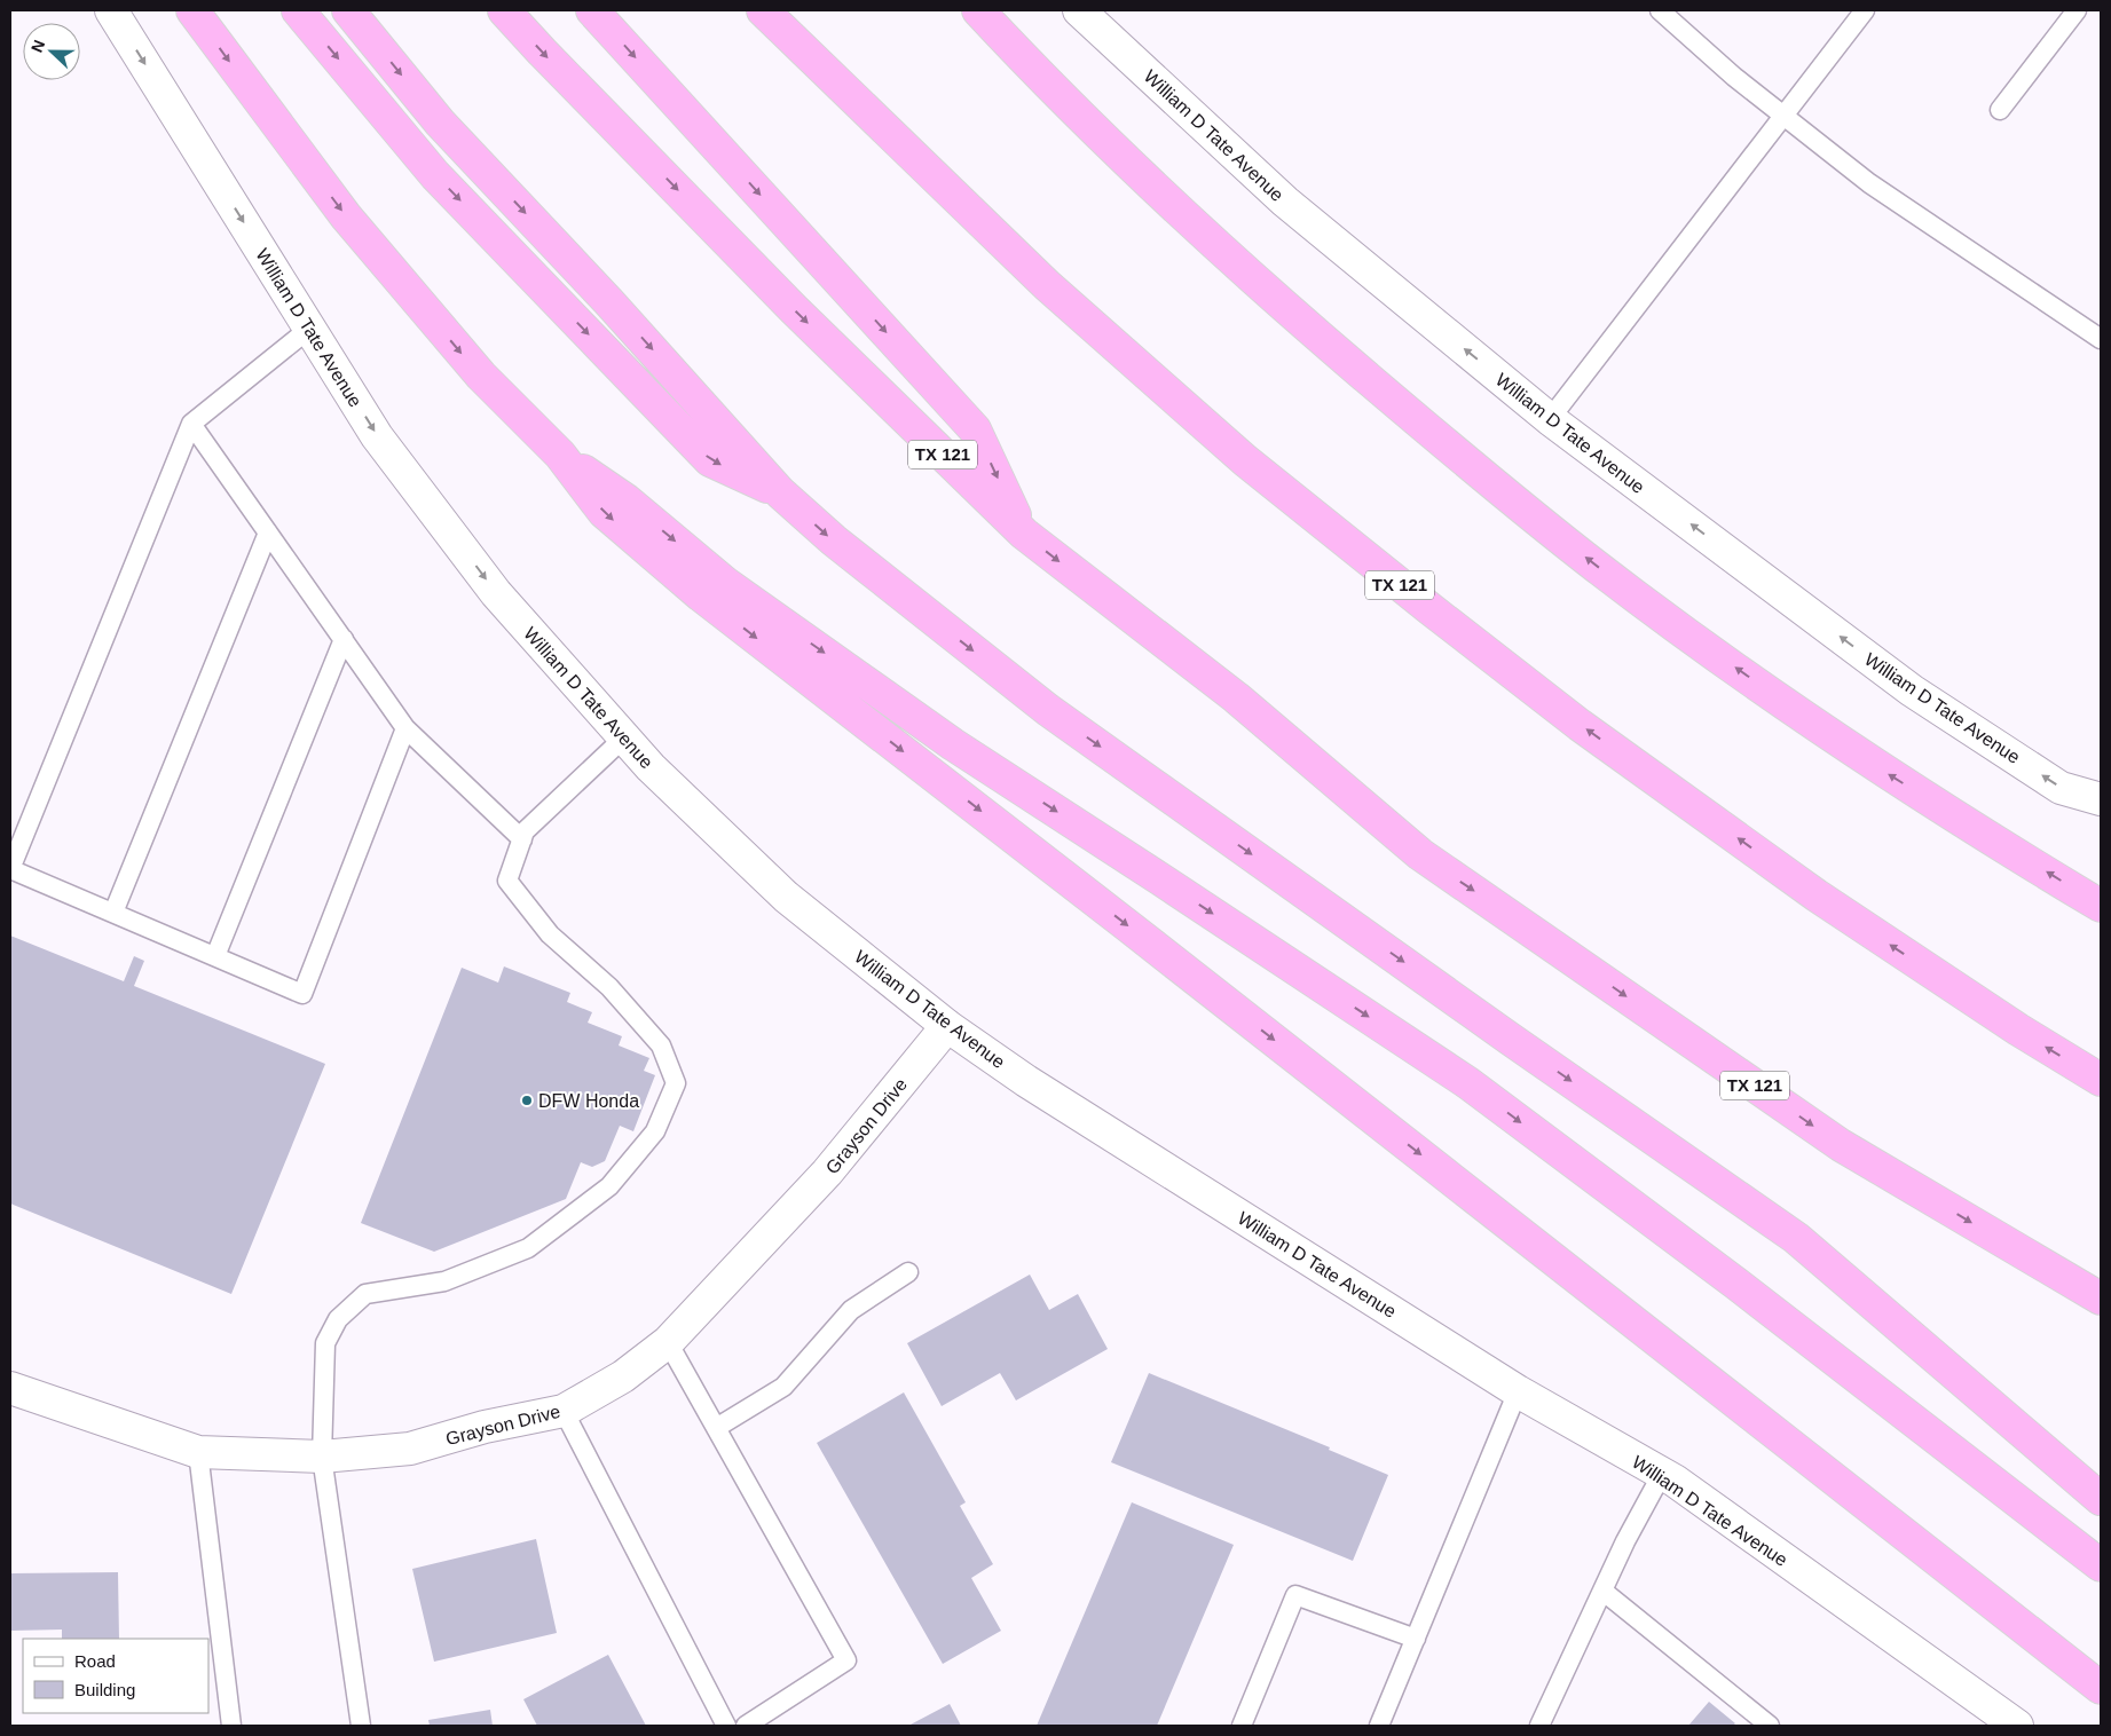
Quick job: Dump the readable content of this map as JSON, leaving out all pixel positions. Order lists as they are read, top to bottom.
{
  "streets": {
    "highway": ["TX 121"],
    "main road": ["William D Tate Avenue", "Grayson Drive"]
  },
  "crossings": [
    ["William D Tate Avenue", "Grayson Drive"]
  ],
  "places": ["DFW Honda"],
  "legend": ["Road", "Building"],
  "north": "left"
}
